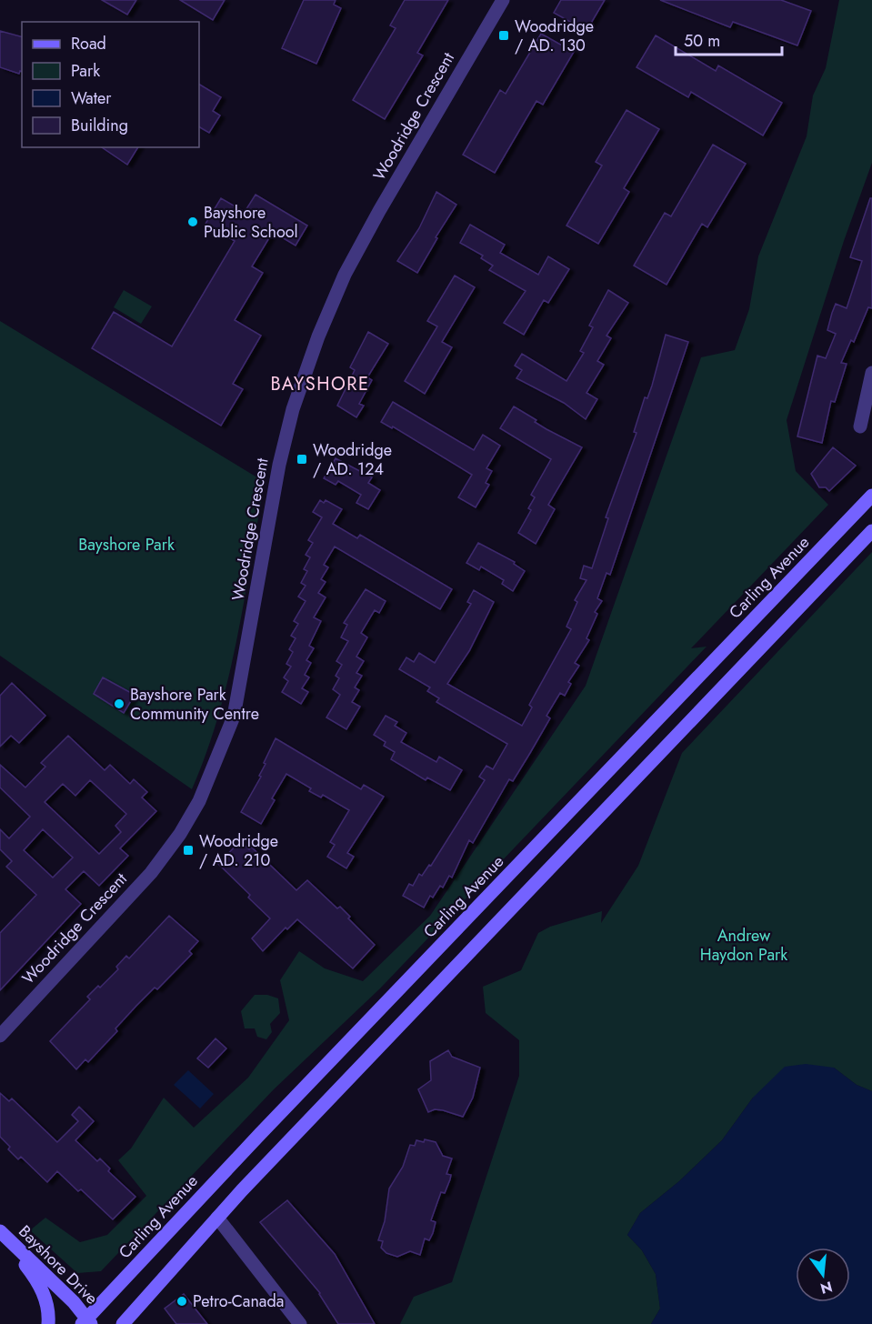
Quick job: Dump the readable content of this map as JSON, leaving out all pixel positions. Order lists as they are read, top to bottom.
{
  "streets": {
    "main road": ["Carling Avenue", "Bayshore Drive"],
    "street": ["Woodridge Crescent"]
  },
  "crossings": [
    ["Carling Avenue", "Bayshore Drive"]
  ],
  "districts": ["BAYSHORE"],
  "parks": ["Bayshore Park", "Andrew Haydon Park"],
  "places": {
    "transit": ["Woodridge / AD. 130", "Woodridge / AD. 124", "Woodridge / AD. 210"],
    "other": ["Bayshore Public School", "Bayshore Park Community Centre", "Petro-Canada"]
  },
  "legend": [
    "Road",
    "Park",
    "Water",
    "Building"
  ],
  "scale_bar": "50 m",
  "north": "bottom"
}
